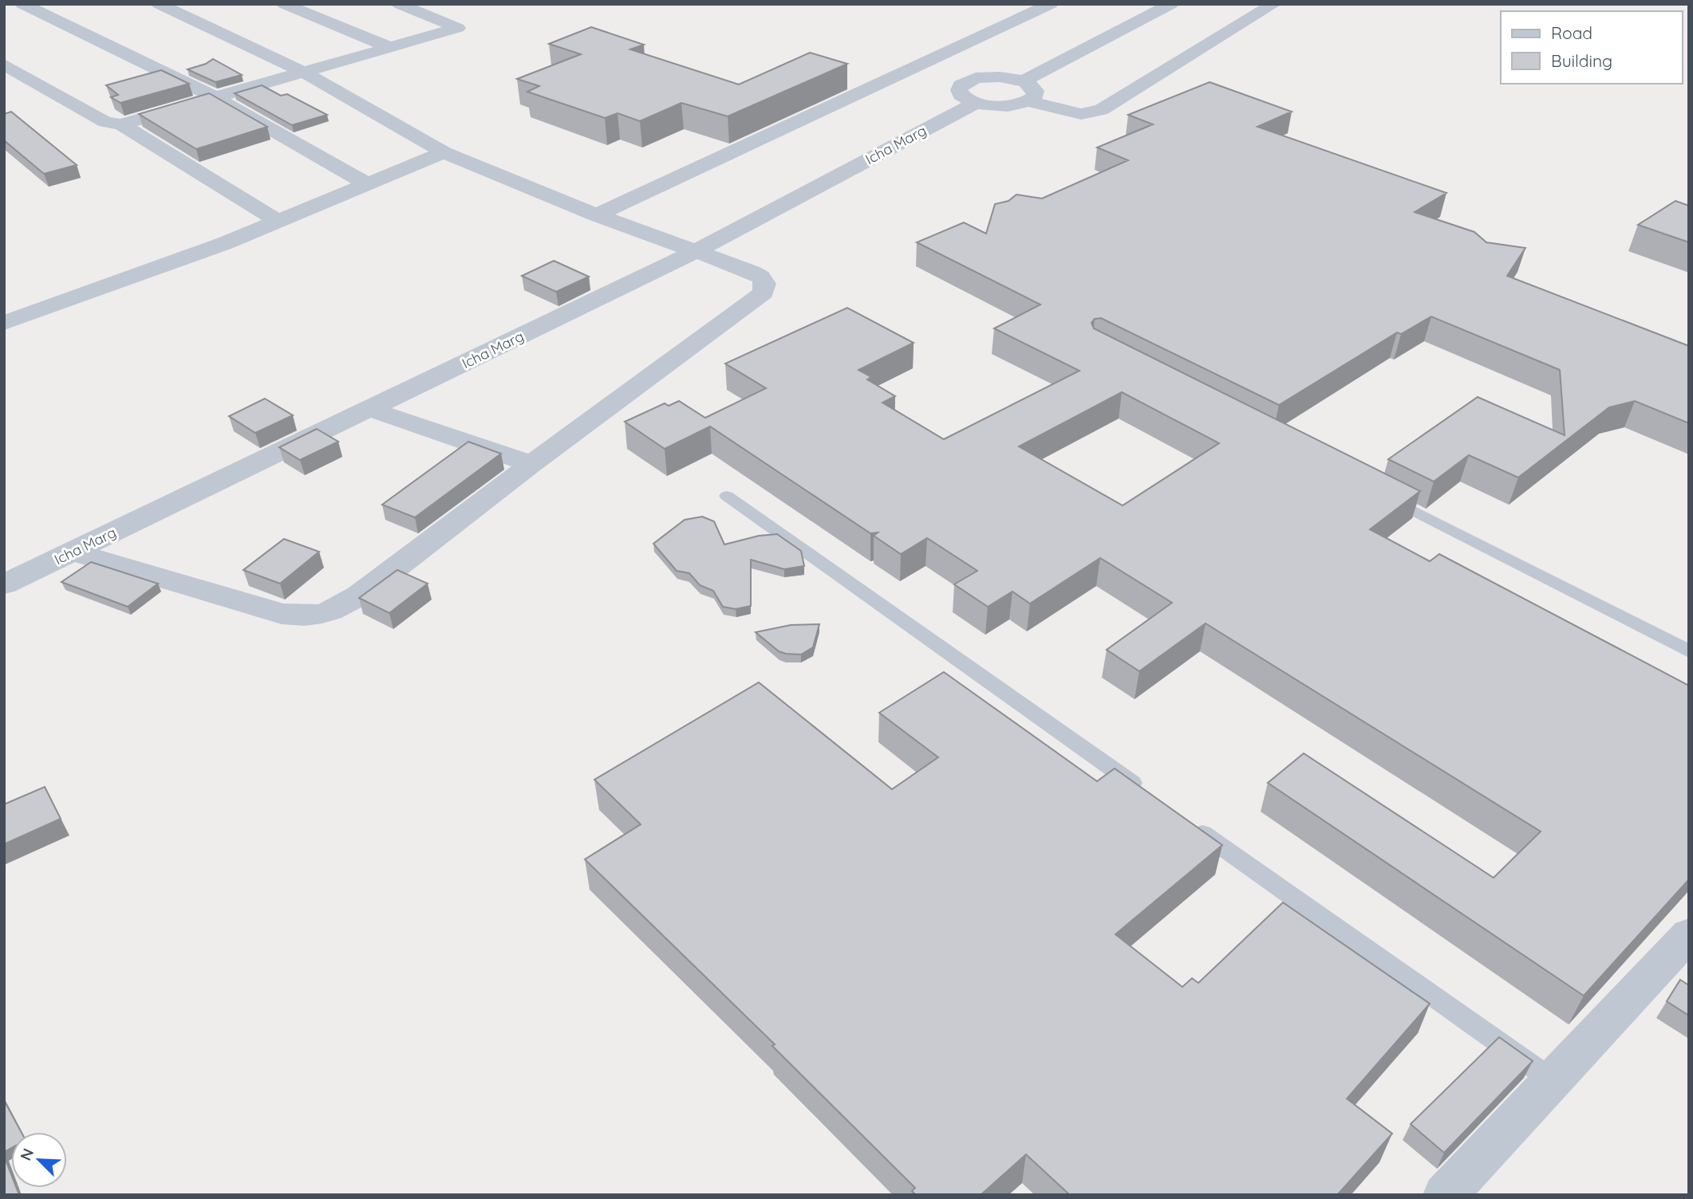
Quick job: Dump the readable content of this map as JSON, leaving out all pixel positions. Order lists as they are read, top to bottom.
{
  "streets": {
    "street": ["Icha Marg"]
  },
  "legend": ["Road", "Building"],
  "north": "top left"
}
